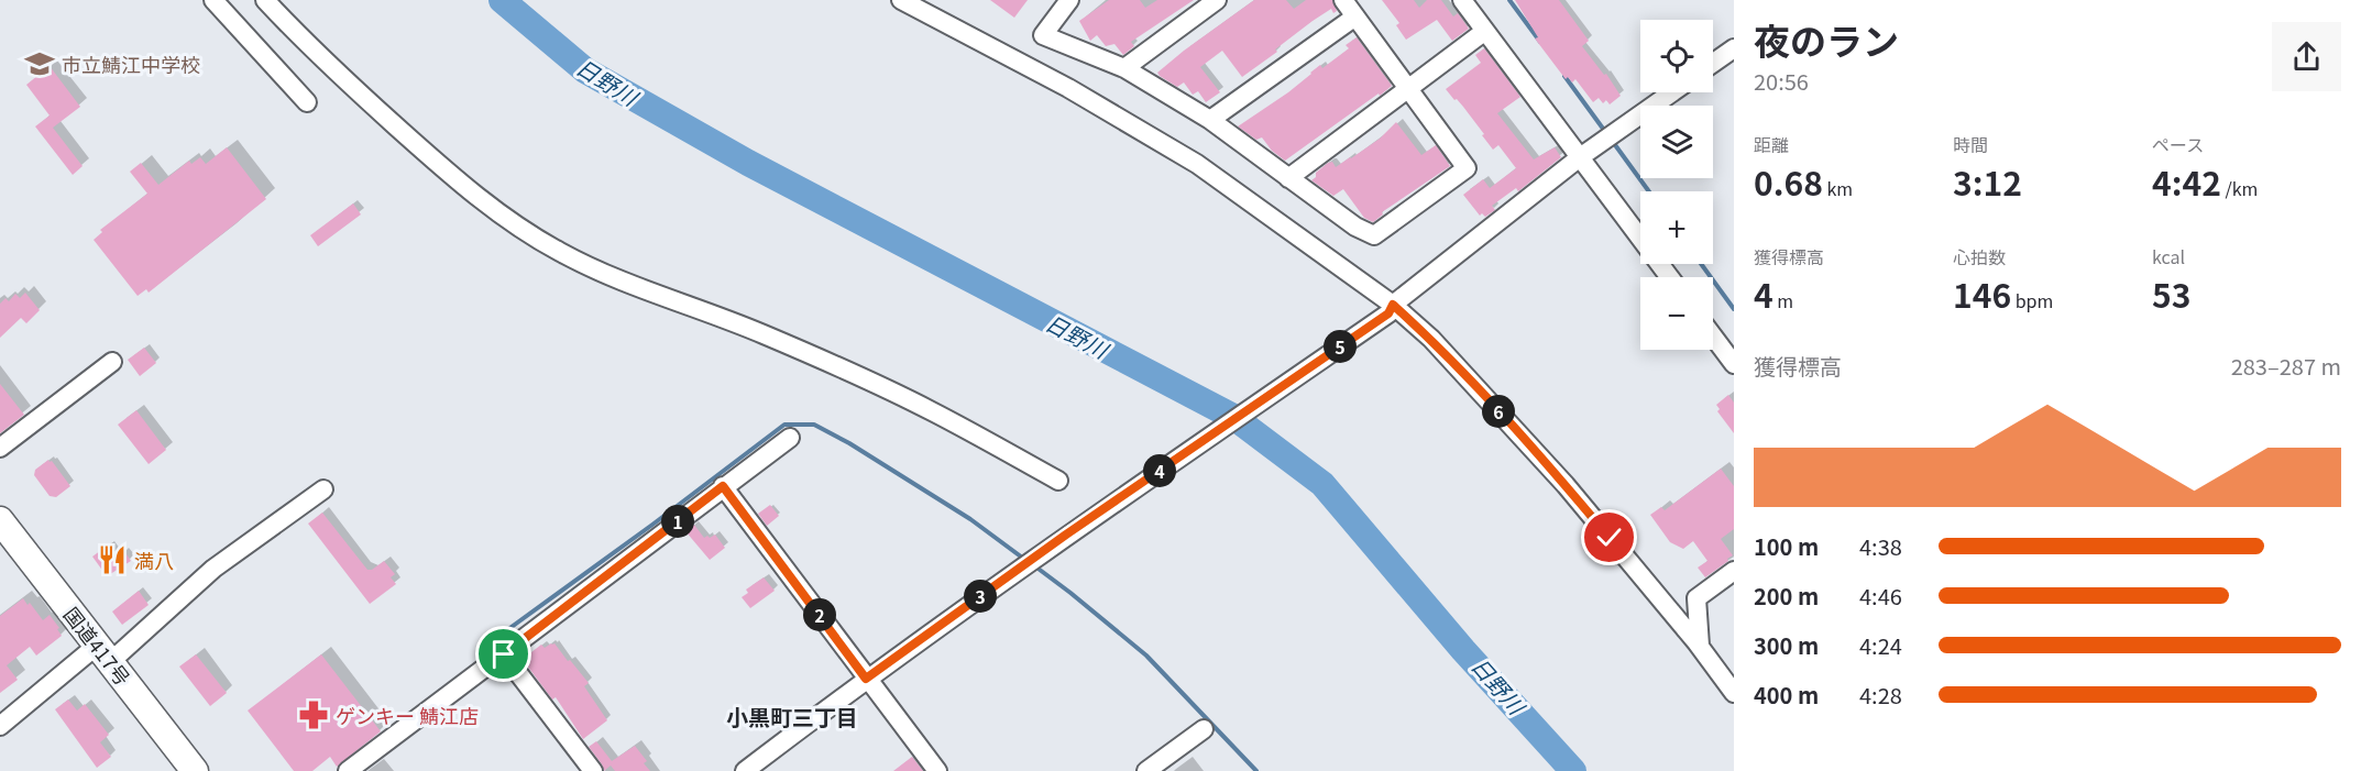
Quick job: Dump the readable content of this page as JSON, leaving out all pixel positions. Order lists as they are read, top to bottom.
{
  "streets": {
    "highway": ["国道417号"]
  },
  "districts": ["小黒町三丁目"],
  "water": ["日野川"],
  "places": {
    "school or university": ["市立鯖江中学校"],
    "restaurant": ["満八"],
    "pharmacy": ["ゲンキー 鯖江店"]
  },
  "page": {
    "heading": ["夜のラン", "20:56"],
    "map_buttons": ["+", "−"],
    "stats": [
      ["距離", "0.68 km"],
      ["時間", "3:12"],
      ["ペース", "4:42 /km"],
      ["獲得標高", "4 m"],
      ["心拍数", "146 bpm"],
      ["kcal", "53"]
    ],
    "pins": [
      "5",
      "6",
      "4",
      "1",
      "3",
      "2"
    ],
    "chart": ["獲得標高", "283–287 m"],
    "list": [
      {
        "name": "100 m",
        "note": "4:38"
      },
      {
        "name": "200 m",
        "note": "4:46"
      },
      {
        "name": "300 m",
        "note": "4:24"
      },
      {
        "name": "400 m",
        "note": "4:28"
      }
    ]
  }
}
